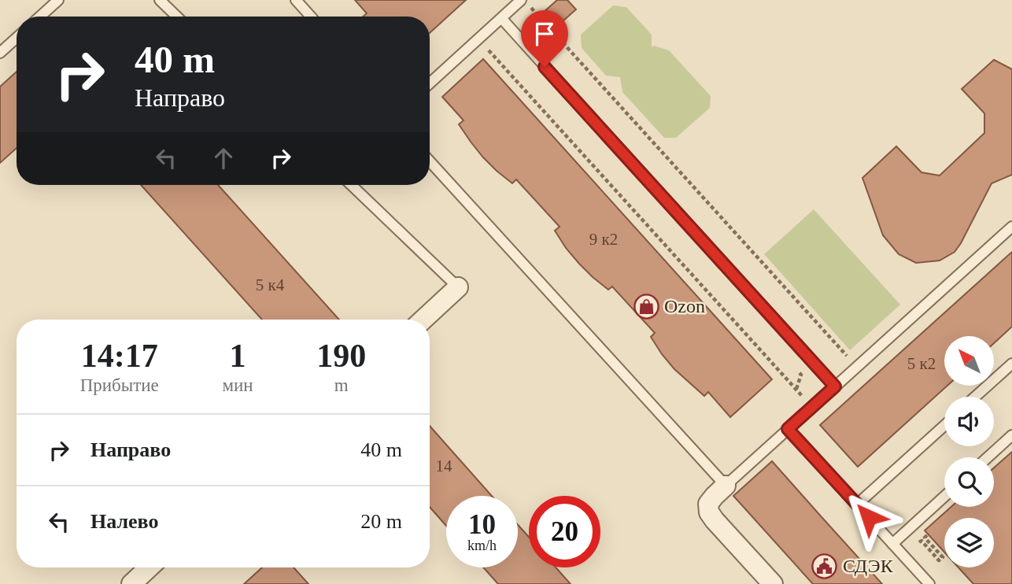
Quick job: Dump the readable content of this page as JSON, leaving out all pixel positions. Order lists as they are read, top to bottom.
{
  "places": {
    "shop": ["Ozon"],
    "public building": ["СДЭК"]
  },
  "house_numbers": [
    "9 к2",
    "5 к4",
    "5 к2",
    "14"
  ],
  "north": "top left",
  "page": {
    "turn": ["40 m", "Направо"],
    "eta": [
      "14:17",
      "Прибытие",
      "1",
      "мин",
      "190",
      "m"
    ],
    "list": [
      {
        "name": "Направо",
        "value": "40 m"
      },
      {
        "name": "Налево",
        "value": "20 m"
      }
    ],
    "speed": "10 km/h",
    "limit": "20"
  }
}
